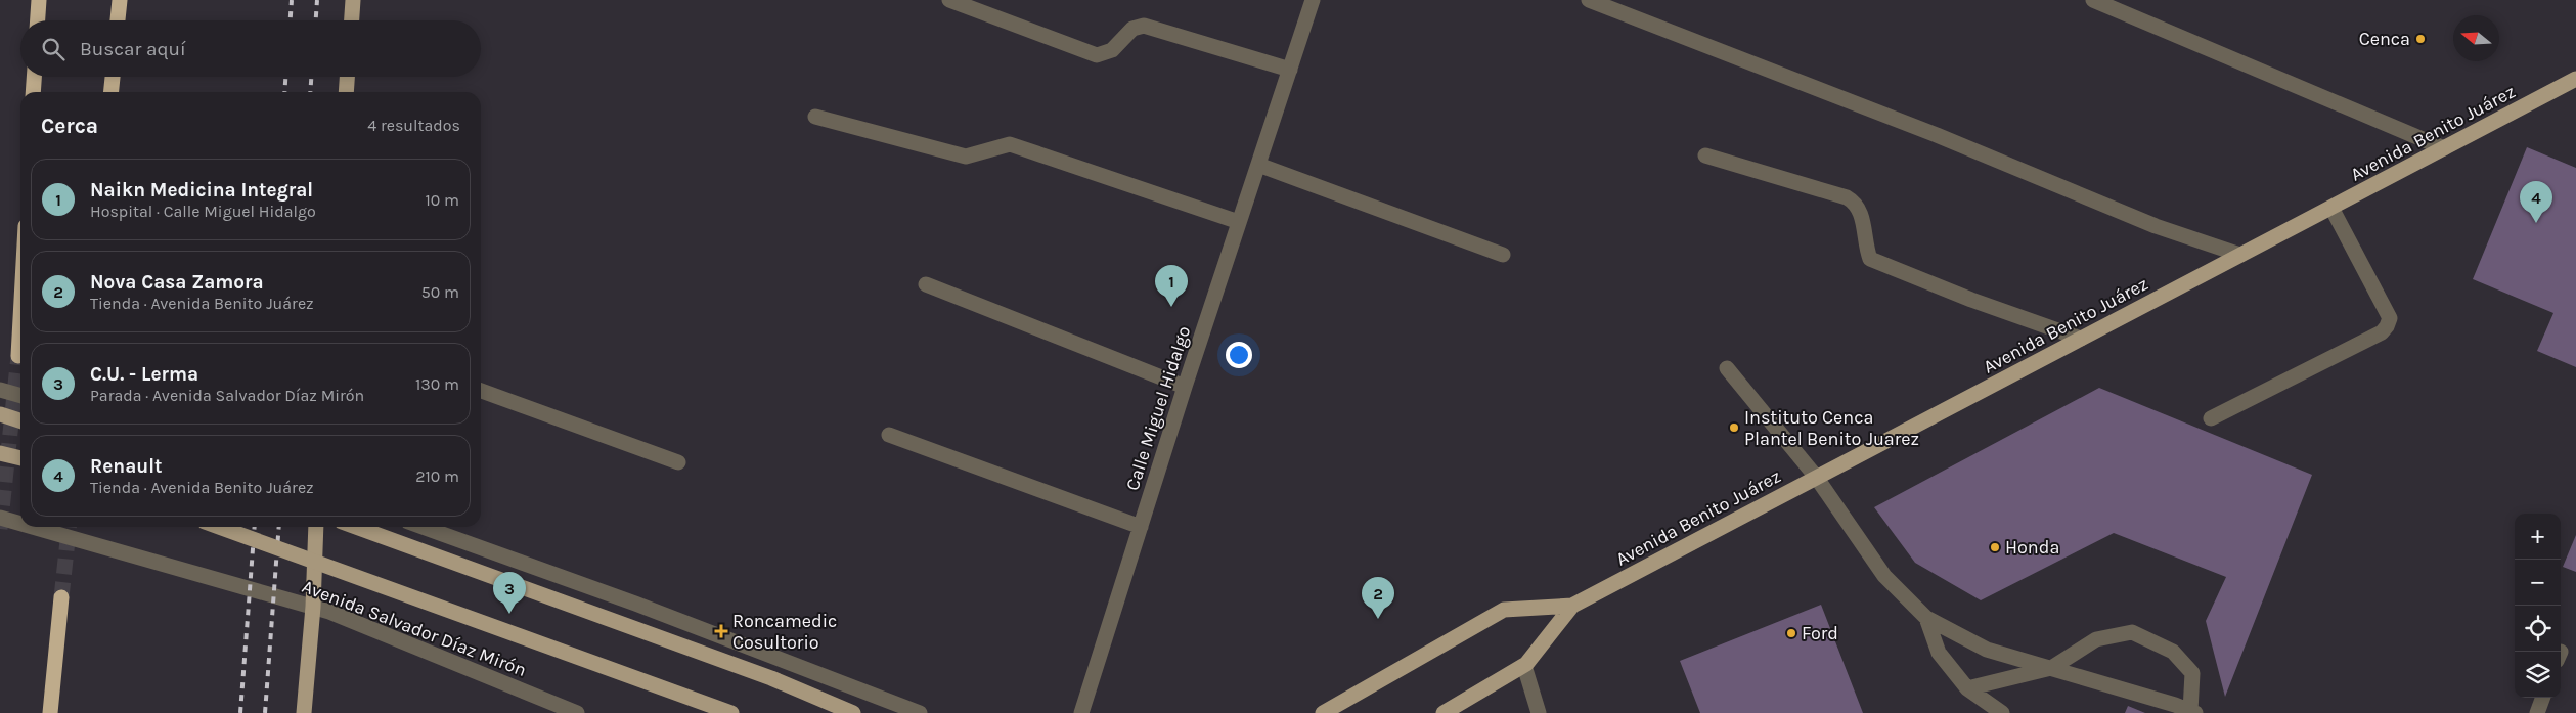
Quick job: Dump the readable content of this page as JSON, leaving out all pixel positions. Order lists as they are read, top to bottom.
{
  "streets": {
    "main road": ["Avenida Benito Juárez", "Avenida Salvador Díaz Mirón"],
    "street": ["Calle Miguel Hidalgo"]
  },
  "places": {
    "other": [
      "Cenca",
      "Instituto Cenca Plantel Benito Juarez",
      "Honda",
      "Ford"
    ],
    "health": ["Roncamedic Cosultorio"]
  },
  "north": "left",
  "page": {
    "search": "Buscar aquí",
    "heading": ["Cerca", "4 resultados"],
    "list": [
      {
        "mark": "1",
        "name": "Naikn Medicina Integral",
        "note": "Hospital · Calle Miguel Hidalgo",
        "value": "10 m"
      },
      {
        "mark": "2",
        "name": "Nova Casa Zamora",
        "note": "Tienda · Avenida Benito Juárez",
        "value": "50 m"
      },
      {
        "mark": "3",
        "name": "C.U. - Lerma",
        "note": "Parada · Avenida Salvador Díaz Mirón",
        "value": "130 m"
      },
      {
        "mark": "4",
        "name": "Renault",
        "note": "Tienda · Avenida Benito Juárez",
        "value": "210 m"
      }
    ],
    "pins": [
      "4",
      "1",
      "3",
      "2"
    ],
    "map_buttons": ["+", "−"]
  }
}
